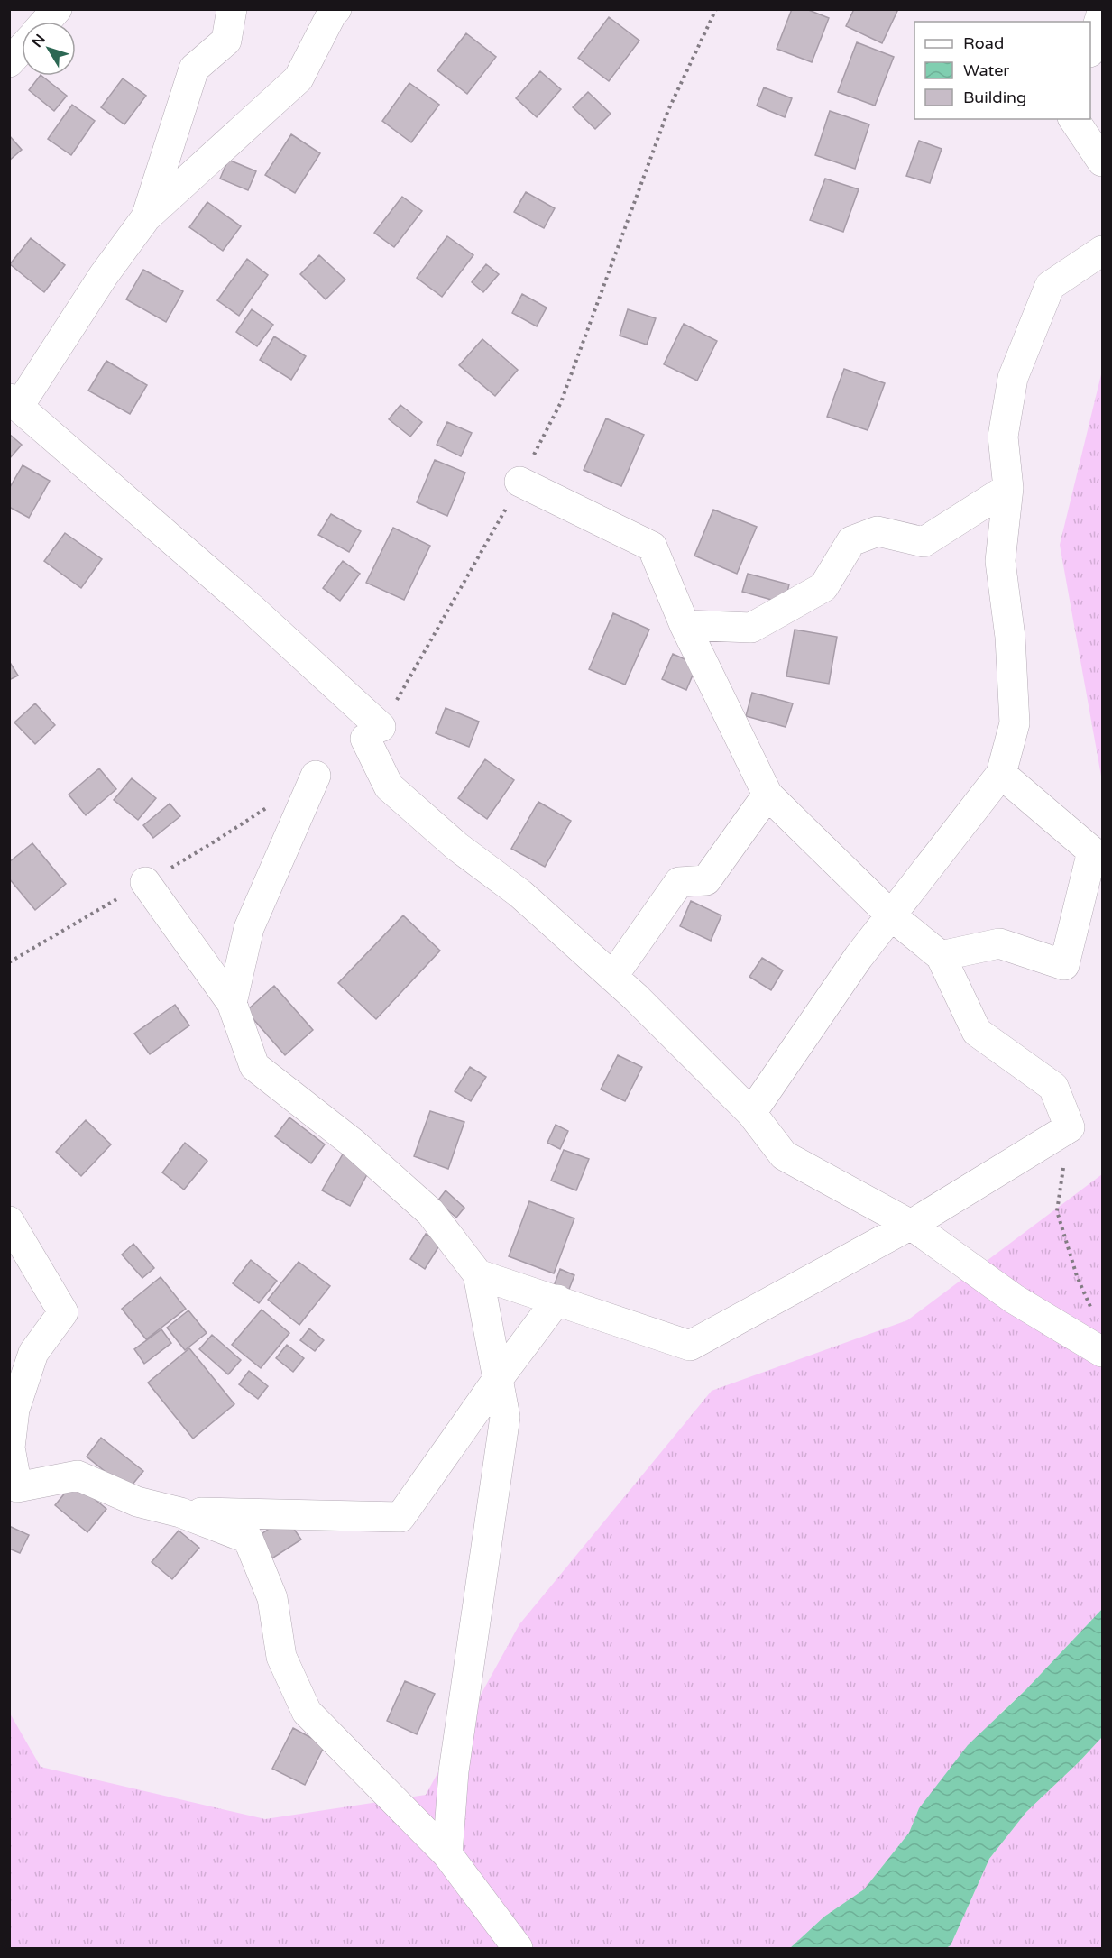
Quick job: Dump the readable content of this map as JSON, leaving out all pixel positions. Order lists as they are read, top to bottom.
{
  "legend": ["Road", "Water", "Building"],
  "north": "top left"
}
